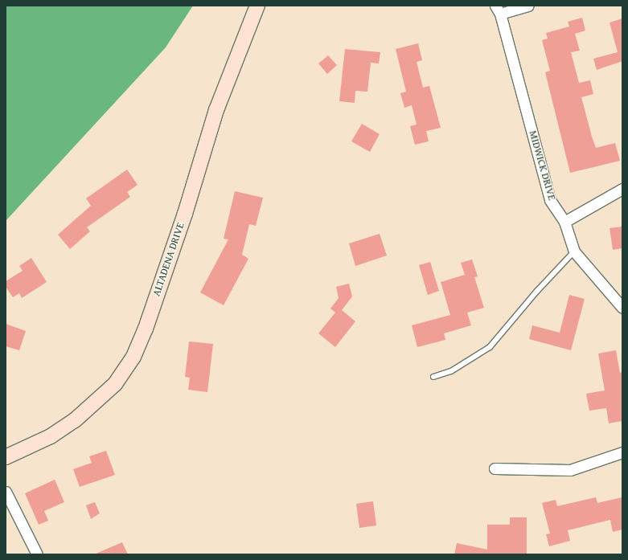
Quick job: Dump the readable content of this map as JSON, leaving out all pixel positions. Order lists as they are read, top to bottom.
{
  "streets": {
    "main road": ["ALTADENA DRIVE"],
    "street": ["MIDWICK DRIVE"]
  }
}
